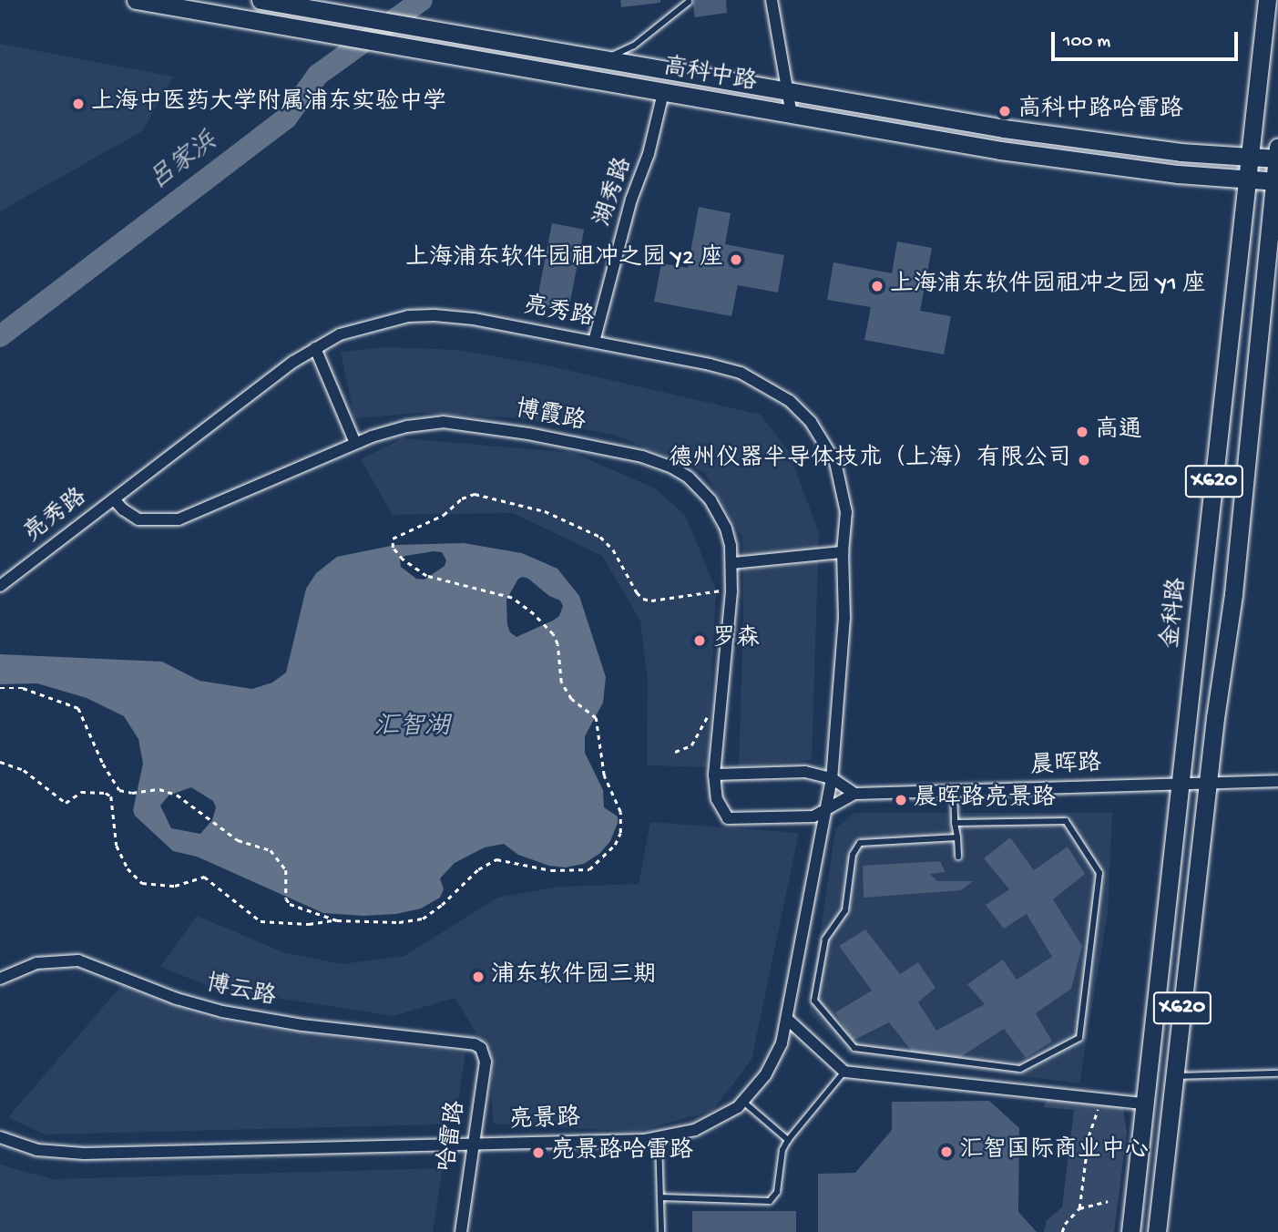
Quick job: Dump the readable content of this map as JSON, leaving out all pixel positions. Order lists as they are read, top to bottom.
{
  "streets": {
    "main road": ["高科中路", "X620", "金科路"],
    "street": [
      "湖秀路",
      "亮秀路",
      "博霞路",
      "晨晖路",
      "博云路",
      "亮景路",
      "哈雷路"
    ]
  },
  "crossings": [
    ["高科中路", "湖秀路"],
    ["高科中路", "X620"],
    ["高科中路", "金科路"],
    ["湖秀路", "亮秀路"],
    ["亮秀路", "博霞路"],
    ["亮秀路", "亮景路"],
    ["X620", "晨晖路"],
    ["金科路", "晨晖路"],
    ["博云路", "哈雷路"],
    ["亮景路", "哈雷路"]
  ],
  "water": ["吕家浜", "汇智湖"],
  "places": [
    "上海中医药大学附属浦东实验中学",
    "高科中路哈雷路",
    "上海浦东软件园祖冲之园 Y2 座",
    "上海浦东软件园祖冲之园 Y1 座",
    "高通",
    "德州仪器半导体技术（上海）有限公司",
    "罗森",
    "晨晖路亮景路",
    "浦东软件园三期",
    "汇智国际商业中心",
    "亮景路哈雷路"
  ],
  "scale_bar": "100 m"
}
